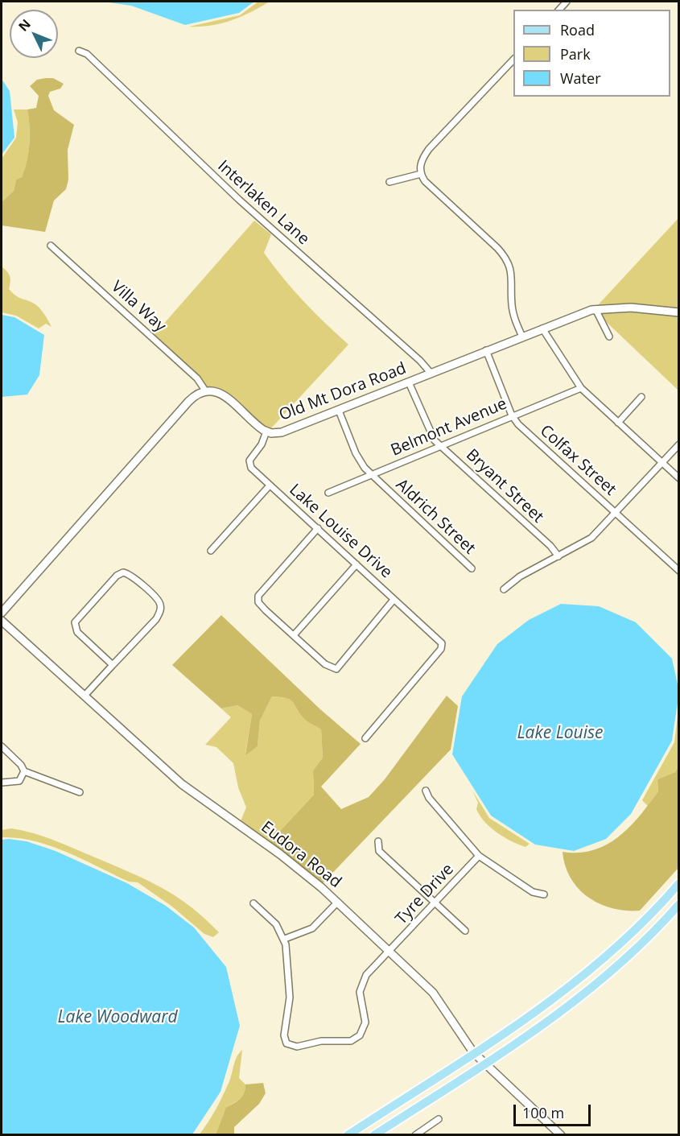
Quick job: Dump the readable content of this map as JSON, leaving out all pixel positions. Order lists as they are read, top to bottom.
{
  "streets": {
    "street": [
      "Interlaken Lane",
      "Villa Way",
      "Old Mt Dora Road",
      "Belmont Avenue",
      "Colfax Street",
      "Bryant Street",
      "Aldrich Street",
      "Lake Louise Drive",
      "Eudora Road",
      "Tyre Drive"
    ]
  },
  "crossings": [
    ["Interlaken Lane", "Old Mt Dora Road"],
    ["Villa Way", "Old Mt Dora Road"],
    ["Old Mt Dora Road", "Colfax Street"],
    ["Old Mt Dora Road", "Bryant Street"],
    ["Old Mt Dora Road", "Aldrich Street"],
    ["Old Mt Dora Road", "Lake Louise Drive"],
    ["Belmont Avenue", "Colfax Street"],
    ["Belmont Avenue", "Bryant Street"],
    ["Belmont Avenue", "Aldrich Street"],
    ["Eudora Road", "Tyre Drive"]
  ],
  "water": ["Lake Louise", "Lake Woodward"],
  "legend": ["Road", "Park", "Water"],
  "scale_bar": "100 m",
  "north": "top left"
}
